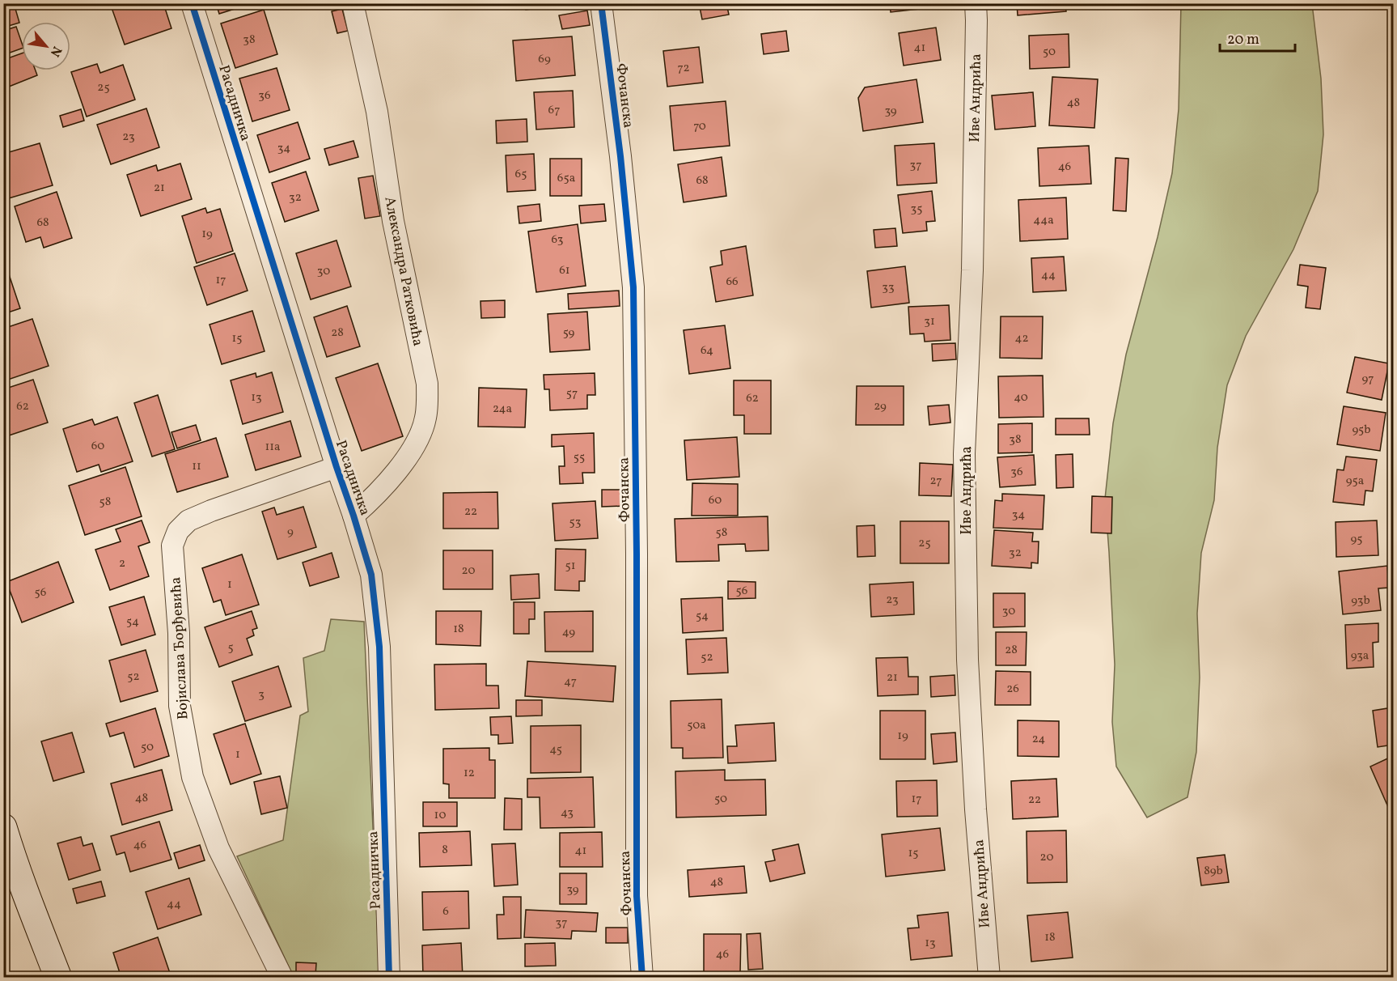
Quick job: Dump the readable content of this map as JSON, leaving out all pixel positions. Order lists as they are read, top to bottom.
{
  "streets": {
    "street": [
      "Фочанска",
      "Иве Андрића",
      "Расадничка",
      "Александра Ратковића",
      "Војислава Ђорђевића"
    ]
  },
  "crossings": [
    ["Расадничка", "Александра Ратковића"],
    ["Расадничка", "Војислава Ђорђевића"]
  ],
  "house_numbers": [
    "38",
    "41",
    "50",
    "69",
    "72",
    "25",
    "36",
    "48",
    "67",
    "39",
    "70",
    "23",
    "34",
    "37",
    "46",
    "65",
    "65a",
    "68",
    "21",
    "32",
    "35",
    "44a",
    "68",
    "19",
    "63",
    "61",
    "30",
    "44",
    "17",
    "66",
    "33",
    "31",
    "28",
    "59",
    "15",
    "42",
    "64",
    "97",
    "57",
    "13",
    "40",
    "62",
    "62",
    "29",
    "24a",
    "95b",
    "38",
    "60",
    "11a",
    "55",
    "11",
    "36",
    "27",
    "95a",
    "60",
    "58",
    "22",
    "34",
    "53",
    "9",
    "58",
    "95",
    "25",
    "32",
    "2",
    "51",
    "20",
    "1",
    "56",
    "56",
    "23",
    "93b",
    "30",
    "54",
    "54",
    "18",
    "49",
    "5",
    "28",
    "93a",
    "52",
    "52",
    "21",
    "47",
    "26",
    "3",
    "50a",
    "19",
    "24",
    "50",
    "45",
    "1",
    "12",
    "48",
    "50",
    "17",
    "22",
    "43",
    "10",
    "46",
    "8",
    "41",
    "15",
    "20",
    "89b",
    "48",
    "39",
    "44",
    "6",
    "37",
    "18",
    "13",
    "46"
  ],
  "scale_bar": "20 m",
  "north": "bottom right"
}
